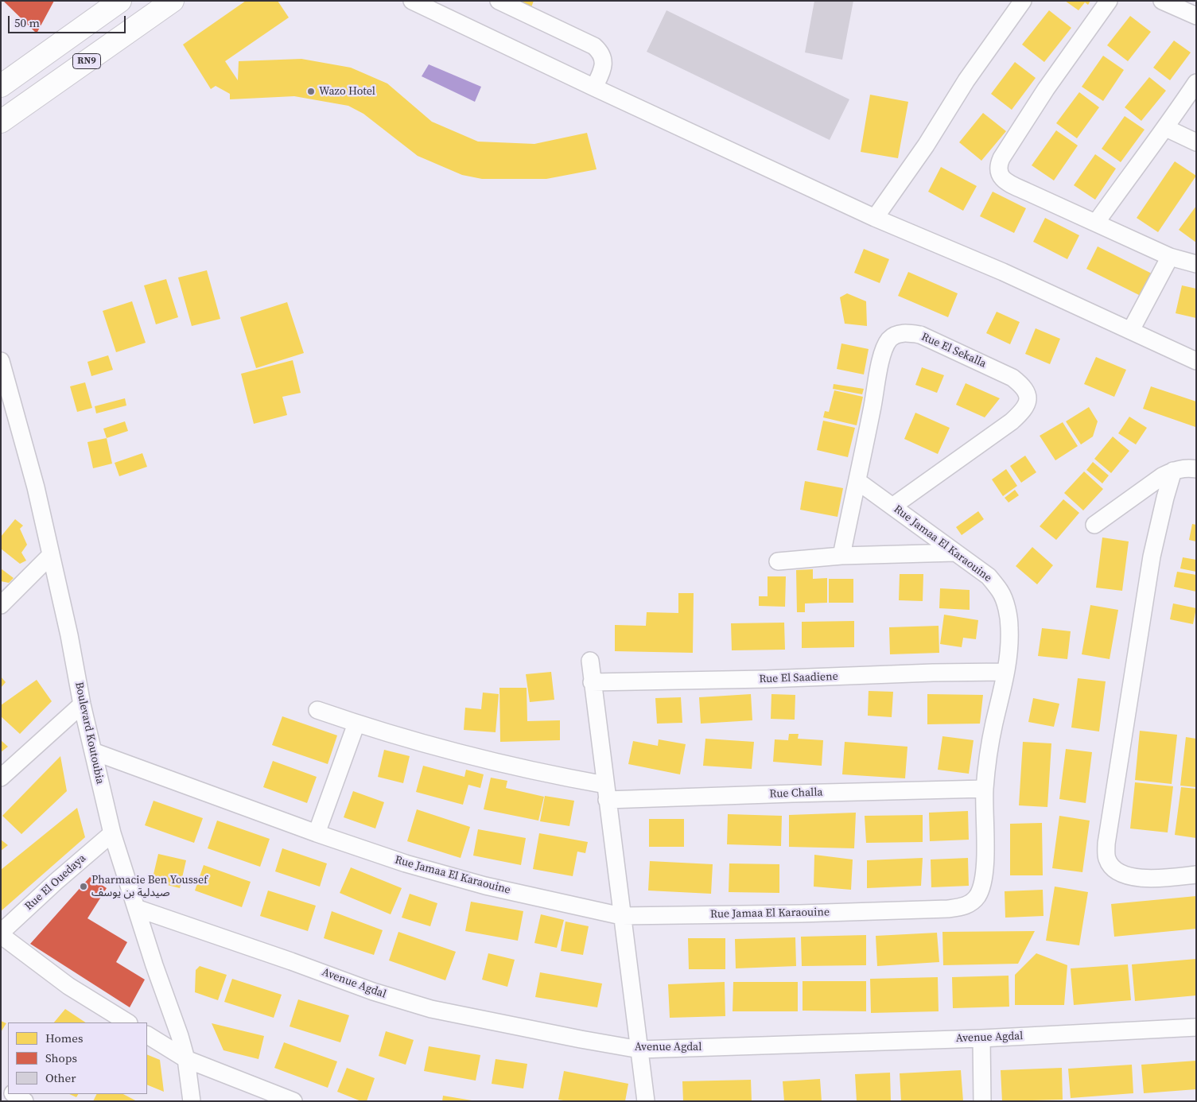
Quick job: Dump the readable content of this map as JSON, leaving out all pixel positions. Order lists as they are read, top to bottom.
{
  "streets": {
    "main road": ["RN9"],
    "street": [
      "Rue El Sekalla",
      "Rue Jamaa El Karaouine",
      "Rue El Saadiene",
      "Boulevard Koutoubia",
      "Rue Challa",
      "Rue El Ouedaya",
      "Avenue Agdal"
    ]
  },
  "crossings": [
    ["Rue El Sekalla", "Rue Jamaa El Karaouine"],
    ["Rue Jamaa El Karaouine", "Rue El Saadiene"],
    ["Rue Jamaa El Karaouine", "Boulevard Koutoubia"],
    ["Rue Jamaa El Karaouine", "Rue Challa"],
    ["Boulevard Koutoubia", "Rue El Ouedaya"],
    ["Boulevard Koutoubia", "Avenue Agdal"]
  ],
  "places": ["Wazo Hotel", "Pharmacie Ben Youssef صيدلية بن يوسف"],
  "legend": ["Homes", "Shops", "Other"],
  "scale_bar": "50 m"
}
